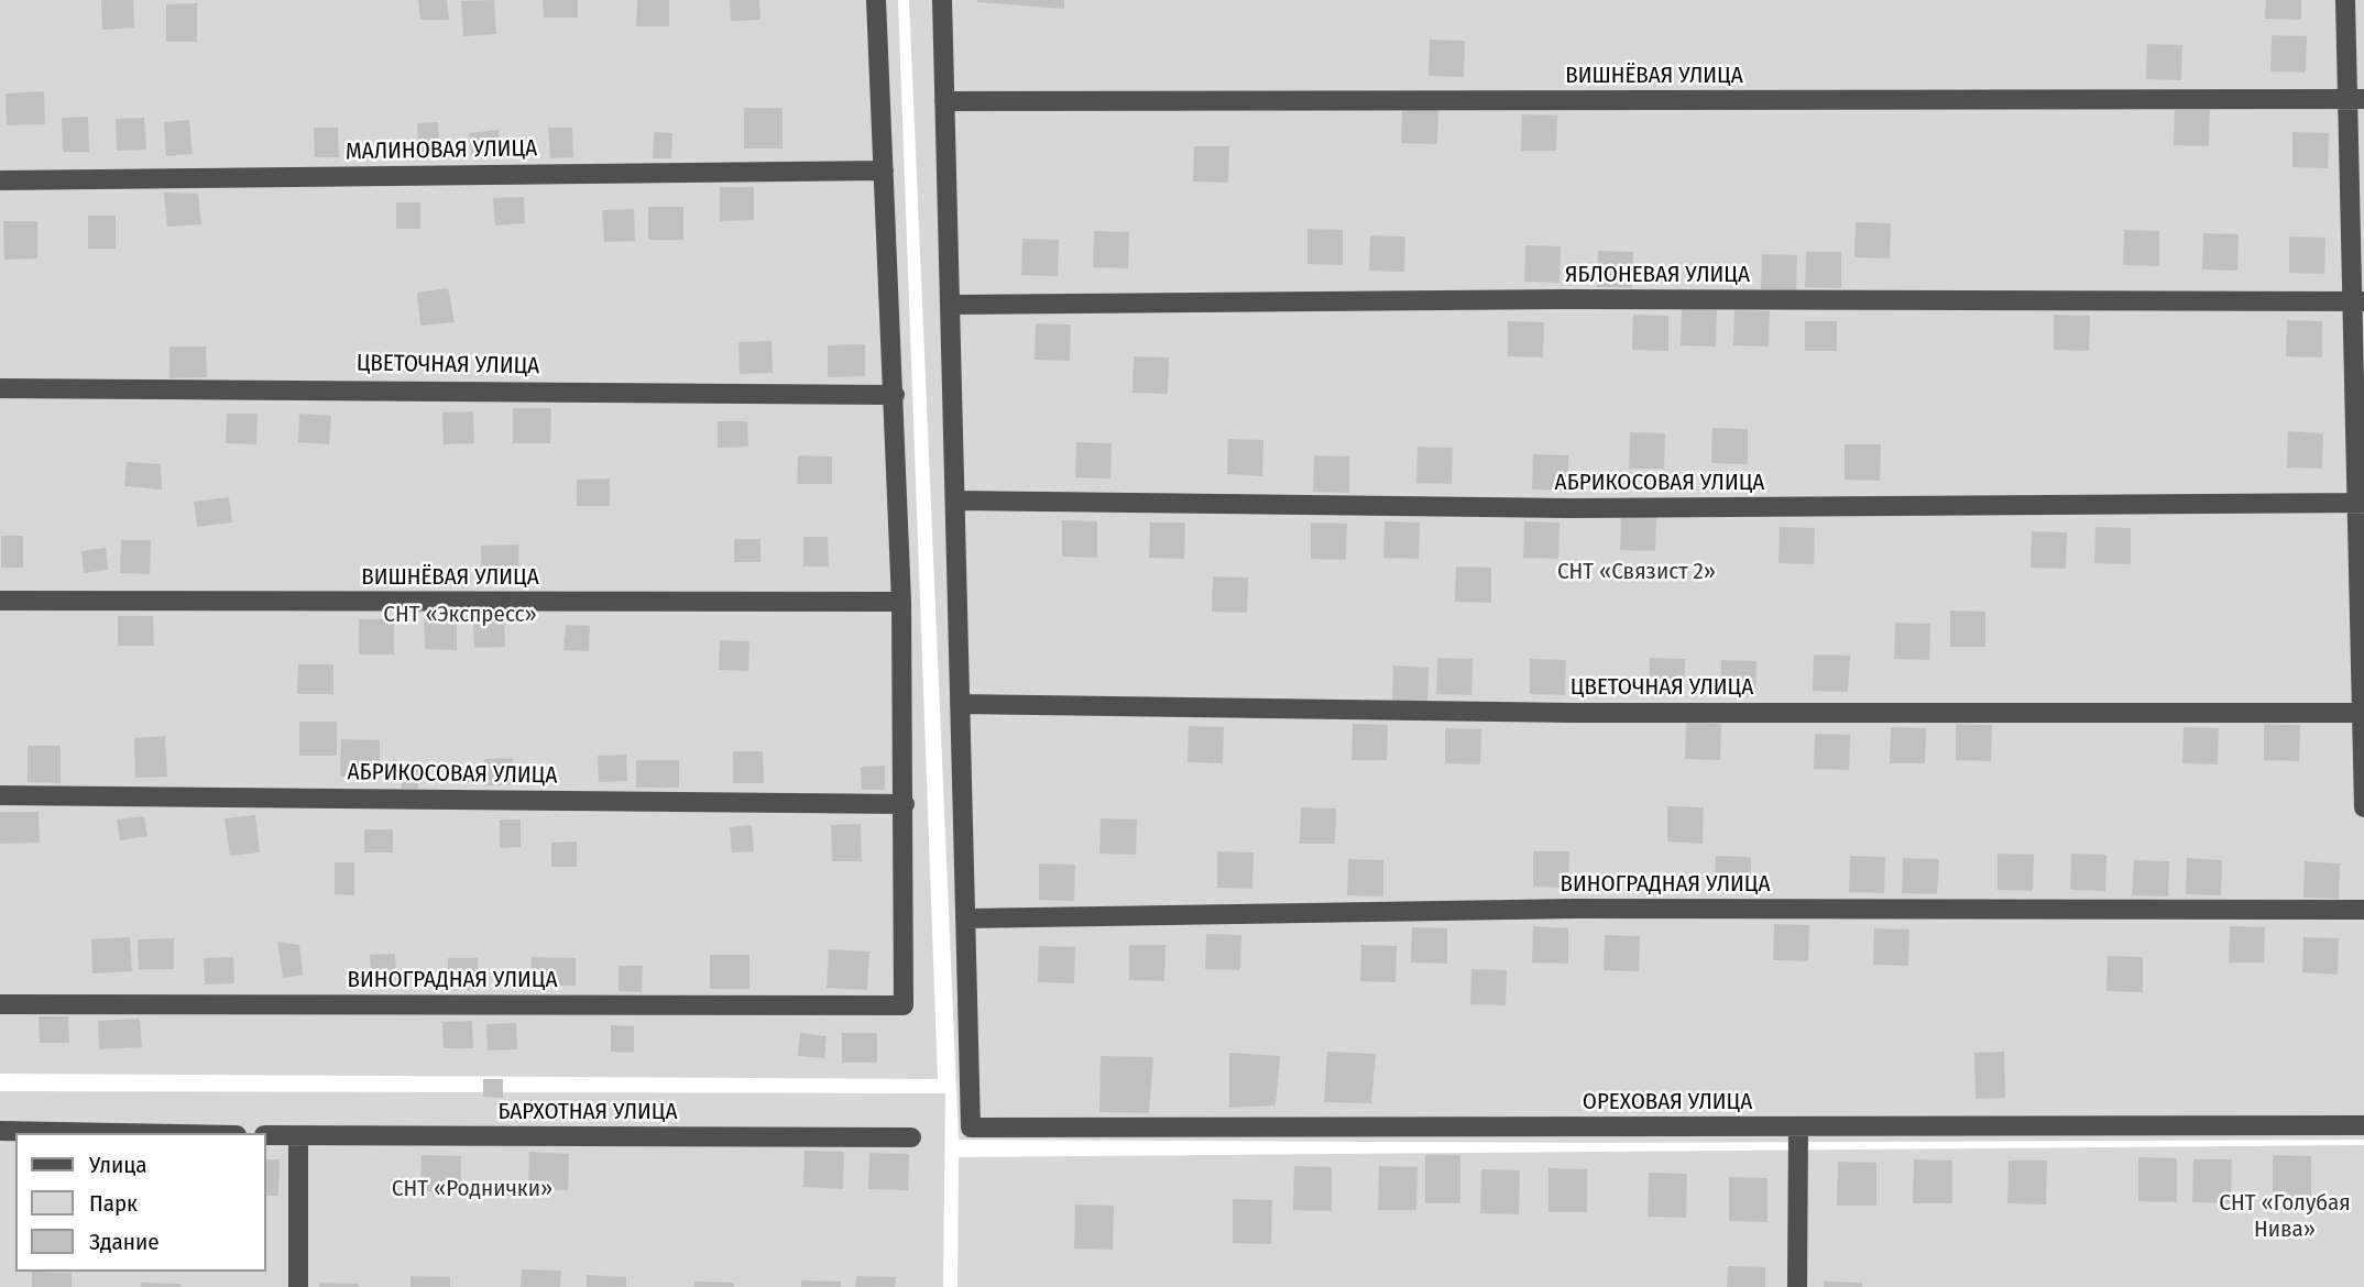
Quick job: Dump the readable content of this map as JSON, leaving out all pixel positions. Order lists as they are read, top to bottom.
{
  "streets": {
    "street": [
      "ВИШНЁВАЯ УЛИЦА",
      "МАЛИНОВАЯ УЛИЦА",
      "ЯБЛОНЕВАЯ УЛИЦА",
      "ЦВЕТОЧНАЯ УЛИЦА",
      "АБРИКОСОВАЯ УЛИЦА",
      "ВИНОГРАДНАЯ УЛИЦА",
      "ОРЕХОВАЯ УЛИЦА",
      "БАРХОТНАЯ УЛИЦА"
    ]
  },
  "crossings": [
    ["АБРИКОСОВАЯ УЛИЦА", "ВИНОГРАДНАЯ УЛИЦА"],
    ["ВИНОГРАДНАЯ УЛИЦА", "ОРЕХОВАЯ УЛИЦА"]
  ],
  "parks": [
    "СНТ «Связист 2»",
    "СНТ «Экспресс»",
    "СНТ «Роднички»",
    "СНТ «Голубая Нива»"
  ],
  "legend": ["Улица", "Парк", "Здание"]
}
